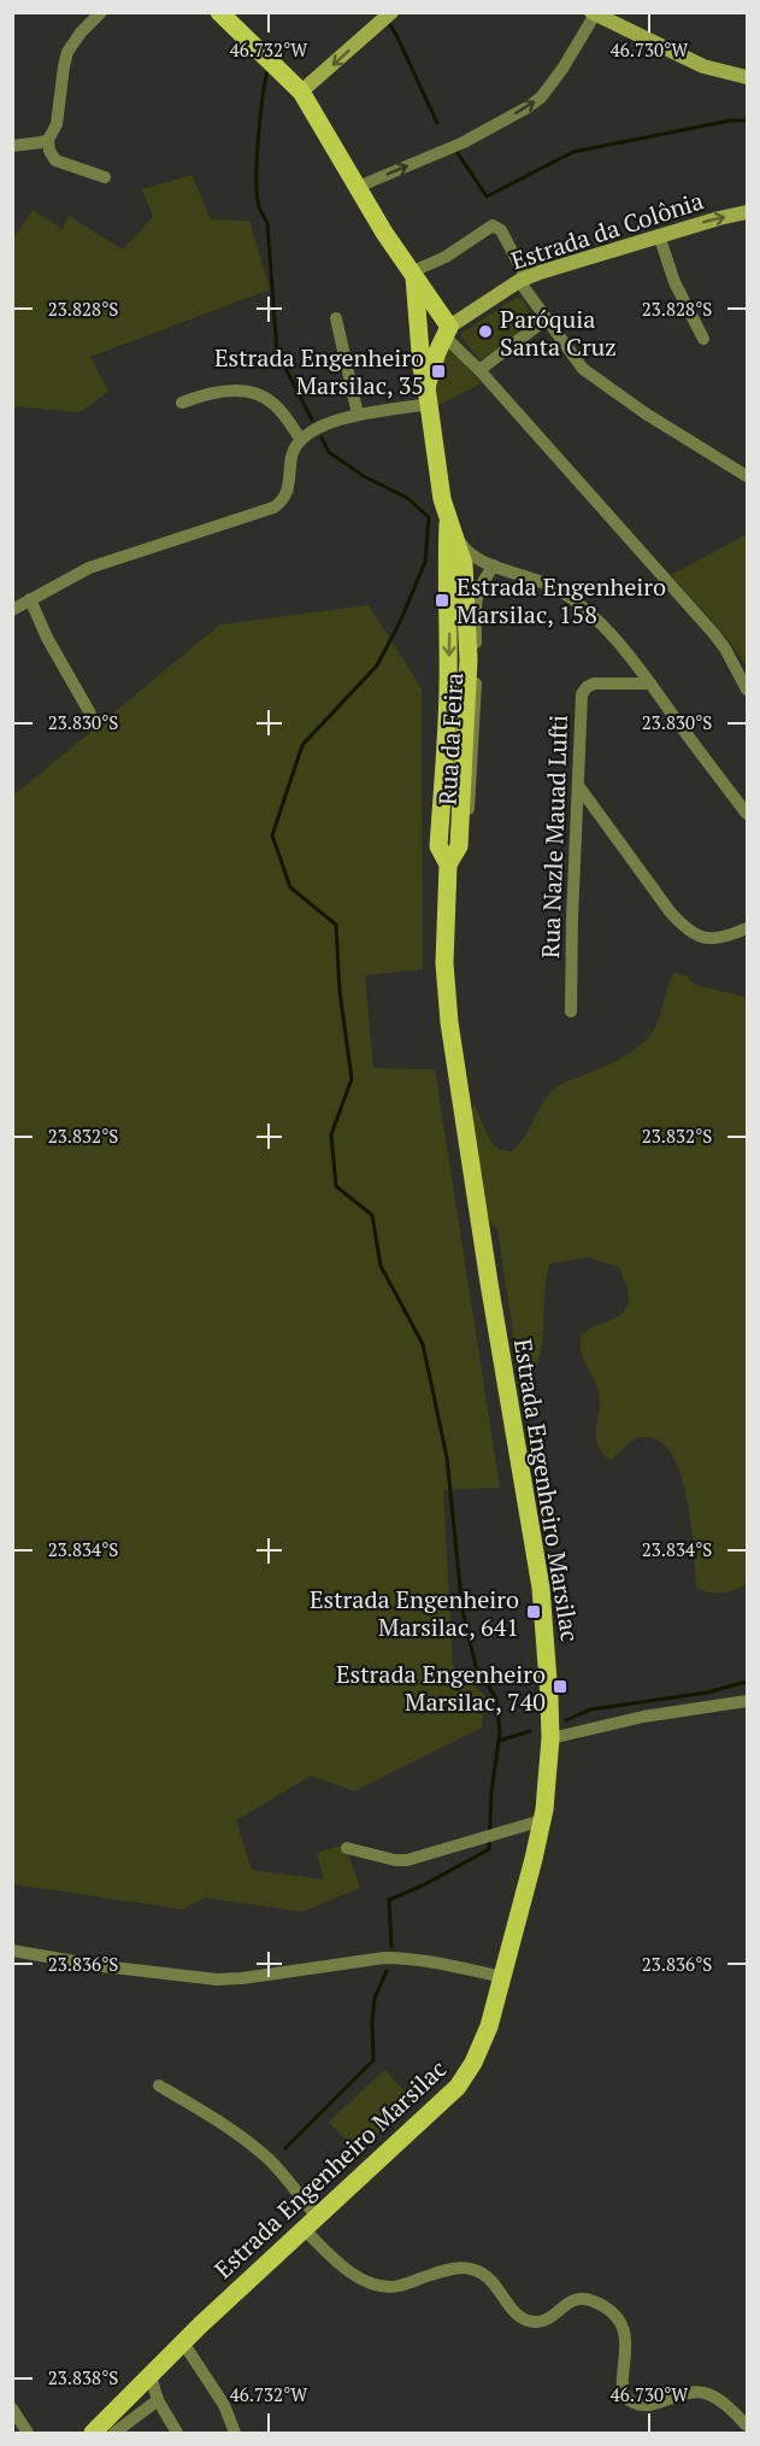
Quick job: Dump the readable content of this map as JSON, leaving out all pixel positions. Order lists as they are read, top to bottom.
{
  "streets": {
    "main road": ["Estrada da Colônia", "Estrada Engenheiro Marsilac"],
    "street": ["Rua Nazle Mauad Lufti"]
  },
  "crossings": [
    ["Estrada da Colônia", "Estrada Engenheiro Marsilac"]
  ],
  "places": {
    "other": ["Paróquia Santa Cruz"],
    "transit": [
      "Estrada Engenheiro Marsilac, 35",
      "Estrada Engenheiro Marsilac, 158",
      "Estrada Engenheiro Marsilac, 641",
      "Estrada Engenheiro Marsilac, 740"
    ]
  },
  "coordinates": [
    "46.732°W",
    "46.730°W",
    "23.828°S",
    "23.830°S",
    "23.832°S",
    "23.834°S",
    "23.836°S",
    "23.838°S"
  ]
}
